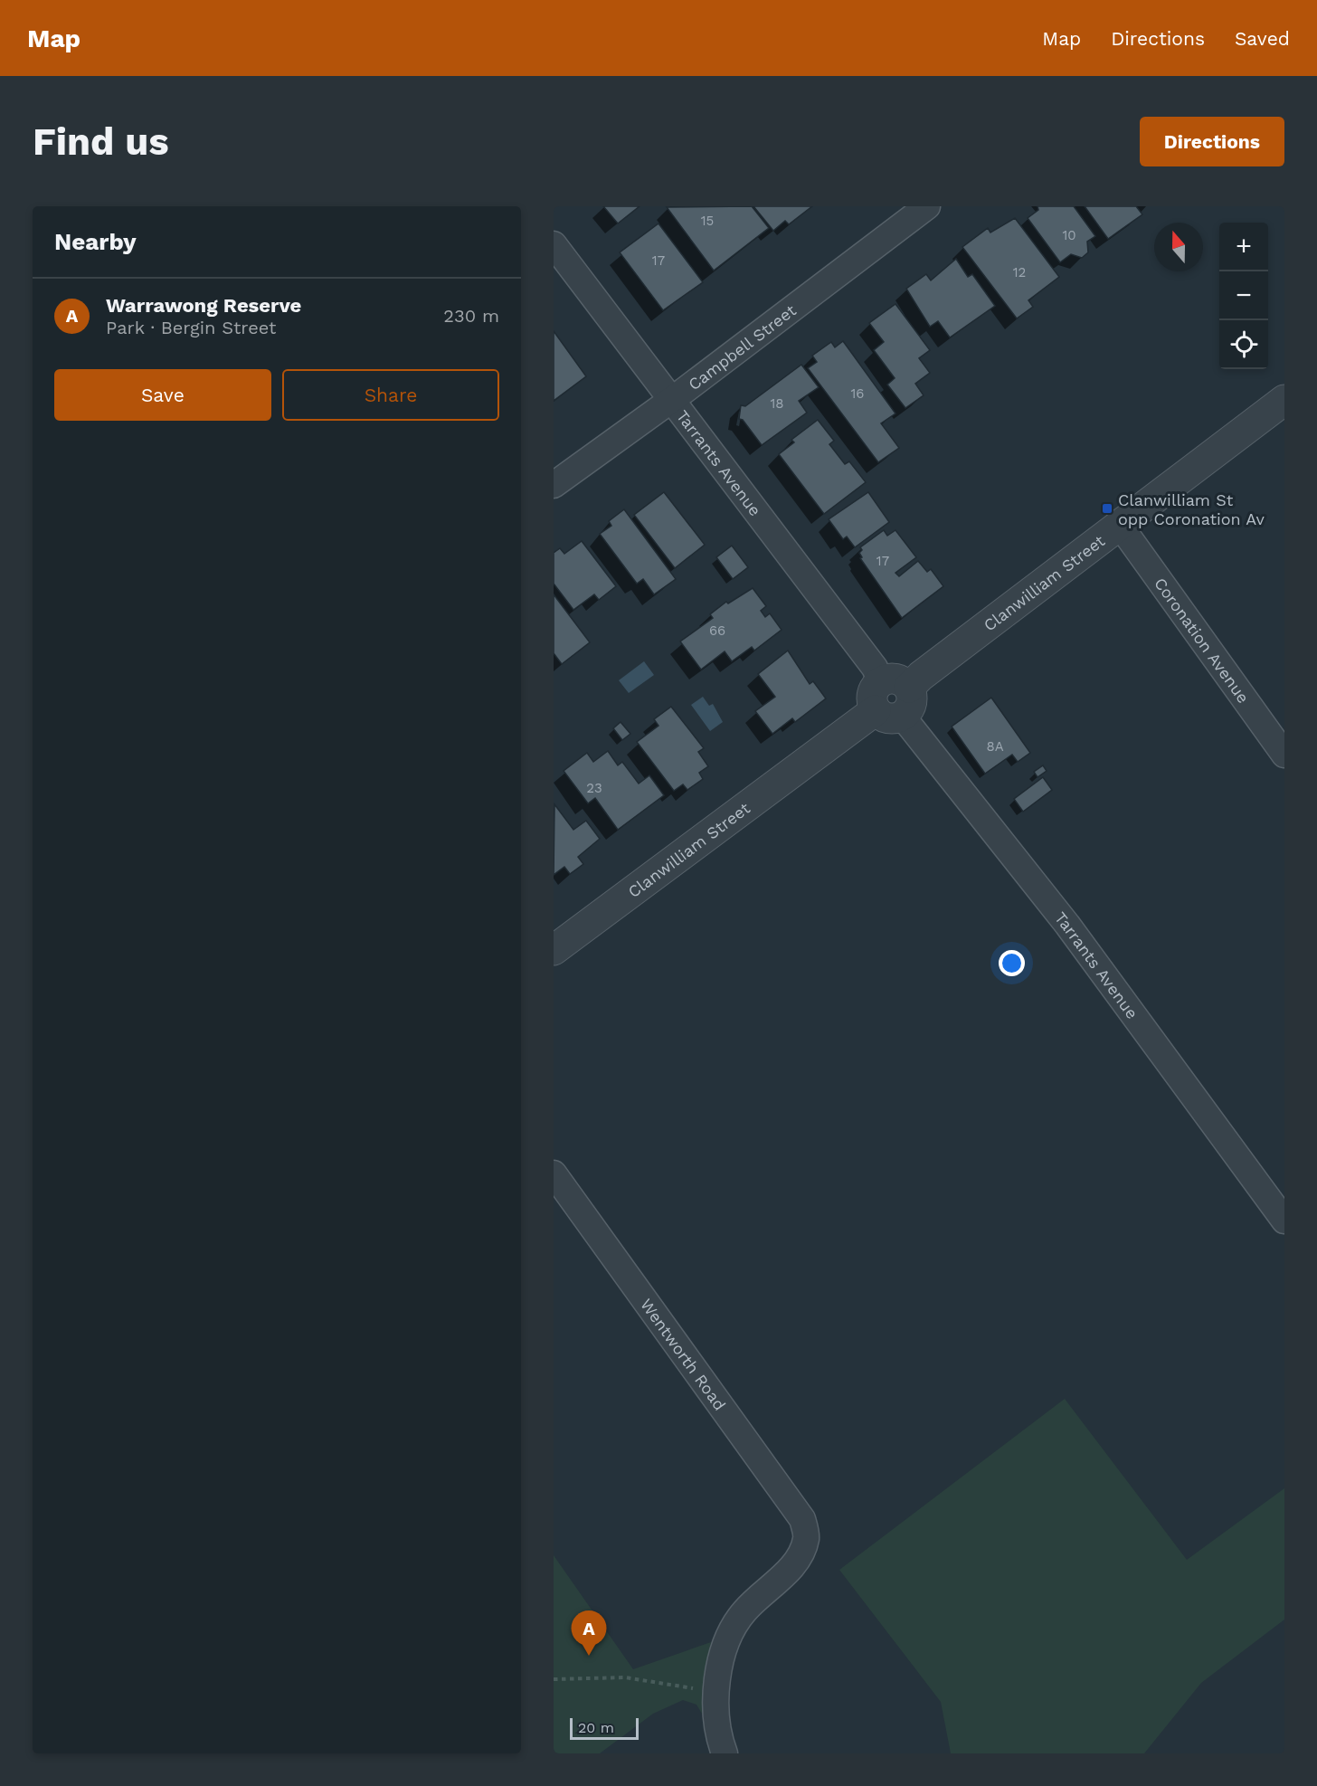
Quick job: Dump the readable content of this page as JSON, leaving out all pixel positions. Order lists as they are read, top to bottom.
{
  "streets": {
    "street": [
      "Campbell Street",
      "Tarrants Avenue",
      "Clanwilliam Street",
      "Coronation Avenue",
      "Wentworth Road"
    ]
  },
  "crossings": [
    ["Campbell Street", "Tarrants Avenue"],
    ["Tarrants Avenue", "Clanwilliam Street"],
    ["Clanwilliam Street", "Coronation Avenue"]
  ],
  "places": {
    "transit": ["Clanwilliam St opp Coronation Av"]
  },
  "house_numbers": [
    "15",
    "10",
    "17",
    "12",
    "16",
    "18",
    "17",
    "66",
    "8A",
    "23"
  ],
  "scale_bar": "20 m",
  "north": "top",
  "page": {
    "header": "Map",
    "nav": ["Map", "Directions", "Saved"],
    "buttons": [
      "Directions",
      ["Save", "Share"]
    ],
    "title": "Find us",
    "heading": "Nearby",
    "map_buttons": ["+", "−"],
    "list": [
      {
        "mark": "A",
        "name": "Warrawong Reserve",
        "note": "Park · Bergin Street",
        "value": "230 m"
      }
    ],
    "pins": "A",
    "scale": "20 m"
  }
}
